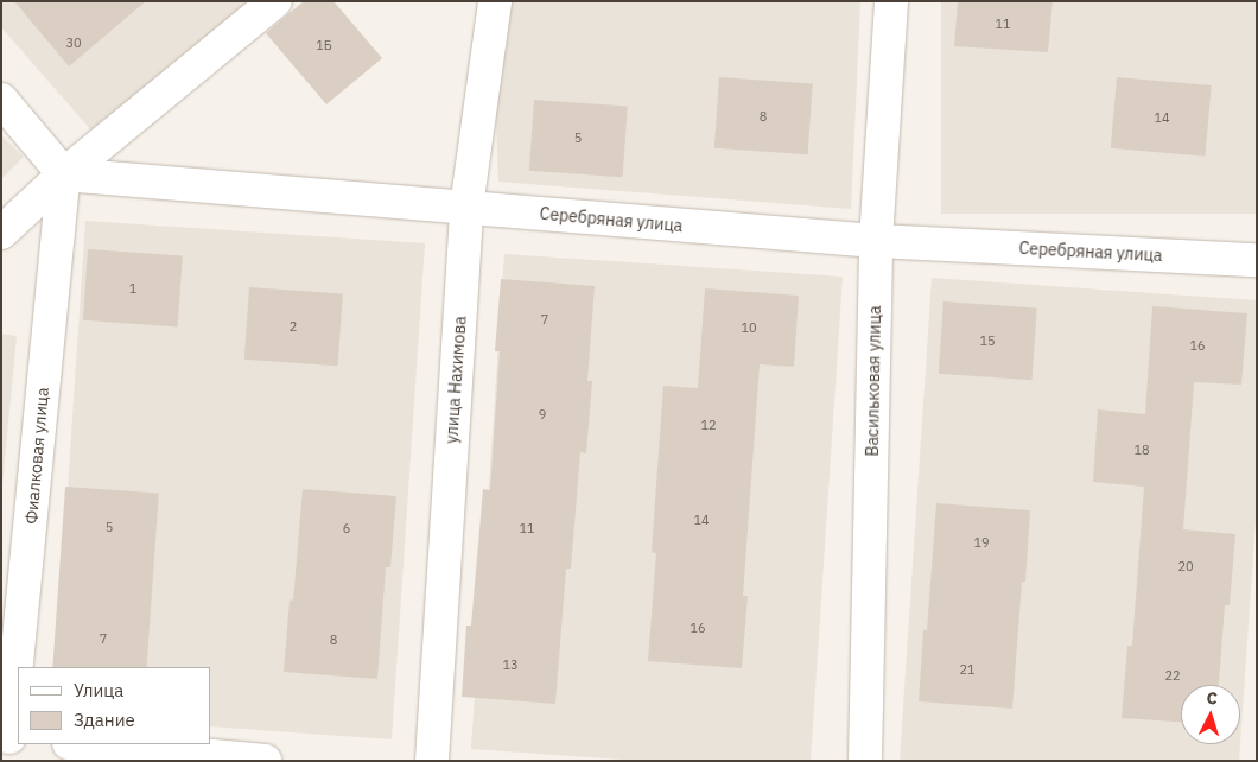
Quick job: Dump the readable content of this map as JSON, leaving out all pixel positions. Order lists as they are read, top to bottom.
{
  "streets": {
    "street": [
      "Серебряная улица",
      "улица Нахимова",
      "Васильковая улица",
      "Фиалковая улица"
    ]
  },
  "crossings": [
    ["Серебряная улица", "улица Нахимова"],
    ["Серебряная улица", "Васильковая улица"],
    ["Серебряная улица", "Фиалковая улица"]
  ],
  "house_numbers": [
    "11",
    "30",
    "1Б",
    "8",
    "14",
    "5",
    "1",
    "7",
    "2",
    "10",
    "15",
    "16",
    "9",
    "12",
    "18",
    "14",
    "5",
    "6",
    "11",
    "19",
    "20",
    "16",
    "7",
    "8",
    "13",
    "21",
    "22"
  ],
  "legend": ["Улица", "Здание"],
  "north": "top"
}
